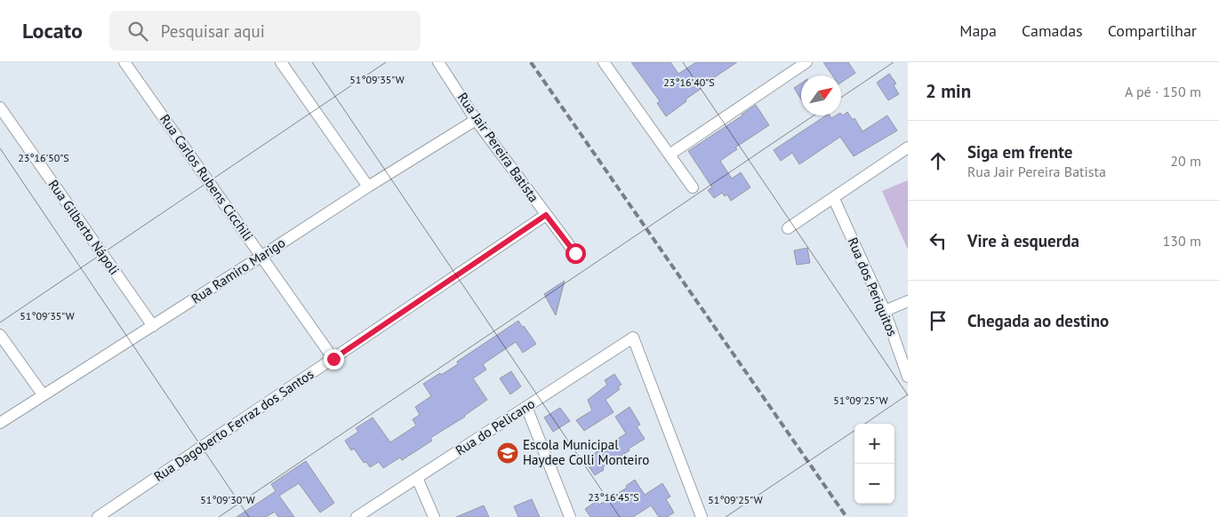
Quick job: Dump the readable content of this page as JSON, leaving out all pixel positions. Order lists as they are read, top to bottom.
{
  "streets": {
    "street": [
      "Rua Jair Pereira Batista",
      "Rua Carlos Rubens Cicchili",
      "Rua Gilberto Nápoli",
      "Rua Ramiro Marigo",
      "Rua dos Periquitos",
      "Rua Dagoberto Ferraz dos Santos",
      "Rua do Pelicano"
    ]
  },
  "crossings": [
    ["Rua Jair Pereira Batista", "Rua Ramiro Marigo"],
    ["Rua Jair Pereira Batista", "Rua Dagoberto Ferraz dos Santos"],
    ["Rua Carlos Rubens Cicchili", "Rua Ramiro Marigo"],
    ["Rua Carlos Rubens Cicchili", "Rua Dagoberto Ferraz dos Santos"],
    ["Rua Gilberto Nápoli", "Rua Ramiro Marigo"]
  ],
  "places": {
    "school or university": ["Escola Municipal Haydee Colli Monteiro"]
  },
  "north": "top right",
  "page": {
    "header": "Locato",
    "search": "Pesquisar aqui",
    "nav": ["Mapa", "Camadas", "Compartilhar"],
    "heading": ["2 min", "A pé · 150 m"],
    "list": [
      ["Siga em frente", "Rua Jair Pereira Batista", "20 m"],
      ["Vire à esquerda", "130 m"],
      "Chegada ao destino"
    ],
    "map_buttons": ["+", "−"]
  },
  "coordinates": [
    "51°09'35\"W",
    "23°16'40\"S",
    "23°16'50\"S",
    "51°09'25\"W",
    "23°16'45\"S",
    "51°09'30\"W"
  ]
}
